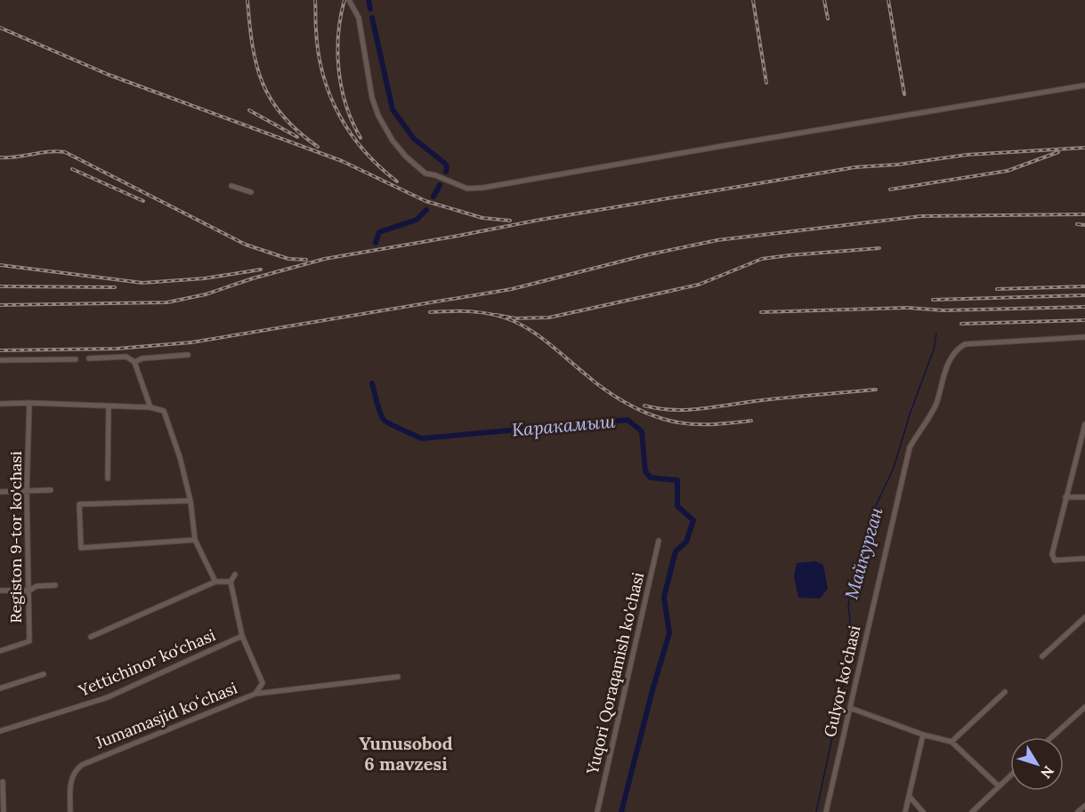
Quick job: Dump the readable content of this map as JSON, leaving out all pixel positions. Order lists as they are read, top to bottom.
{
  "streets": {
    "street": [
      "Registon 9-tor ko'chasi",
      "Yettichinor ko‘chasi",
      "Yuqori Qoraqamish ko'chasi",
      "Gulyor ko'chasi",
      "Jumamasjid koʻchasi"
    ]
  },
  "crossings": [
    ["Yettichinor ko‘chasi", "Jumamasjid koʻchasi"]
  ],
  "districts": ["Yunusobod 6 mavzesi"],
  "water": ["Каракамыш", "Майкурган"],
  "north": "bottom right"
}
